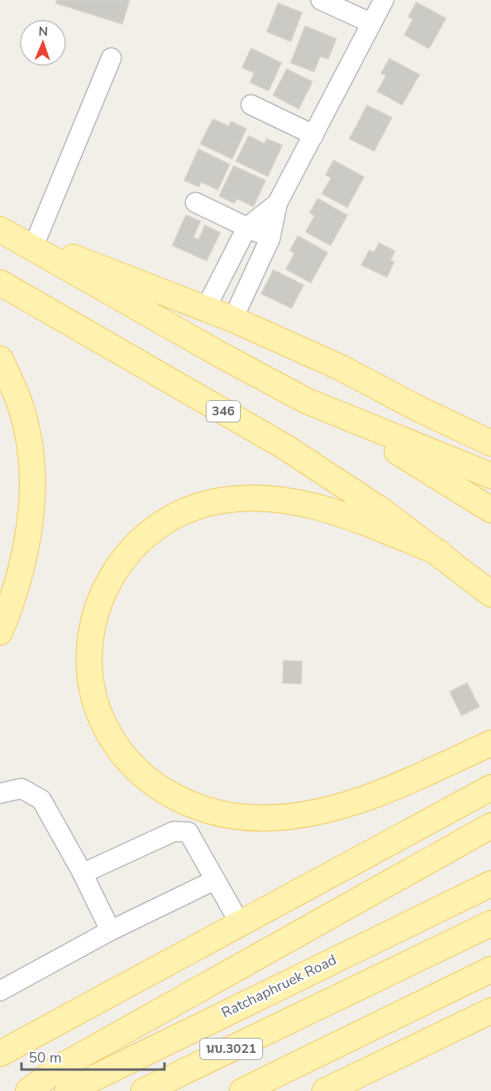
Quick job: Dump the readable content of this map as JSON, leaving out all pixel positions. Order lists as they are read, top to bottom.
{
  "streets": {
    "main road": ["346", "Ratchaphruek Road", "นบ.3021"]
  },
  "scale_bar": "50 m",
  "north": "top"
}
